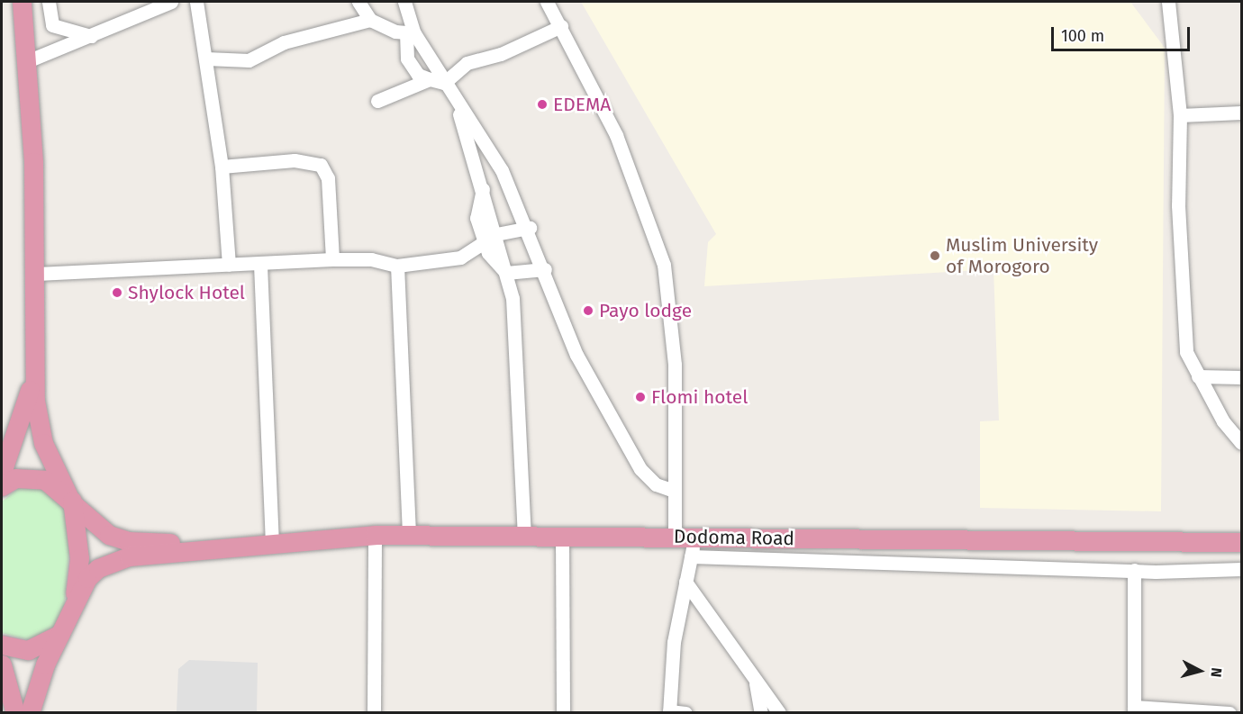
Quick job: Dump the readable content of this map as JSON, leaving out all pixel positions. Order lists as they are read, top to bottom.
{
  "streets": {
    "highway": ["Dodoma Road"]
  },
  "places": [
    "EDEMA",
    "Muslim University of Morogoro",
    "Shylock Hotel",
    "Payo lodge",
    "Flomi hotel"
  ],
  "scale_bar": "100 m",
  "north": "right"
}
